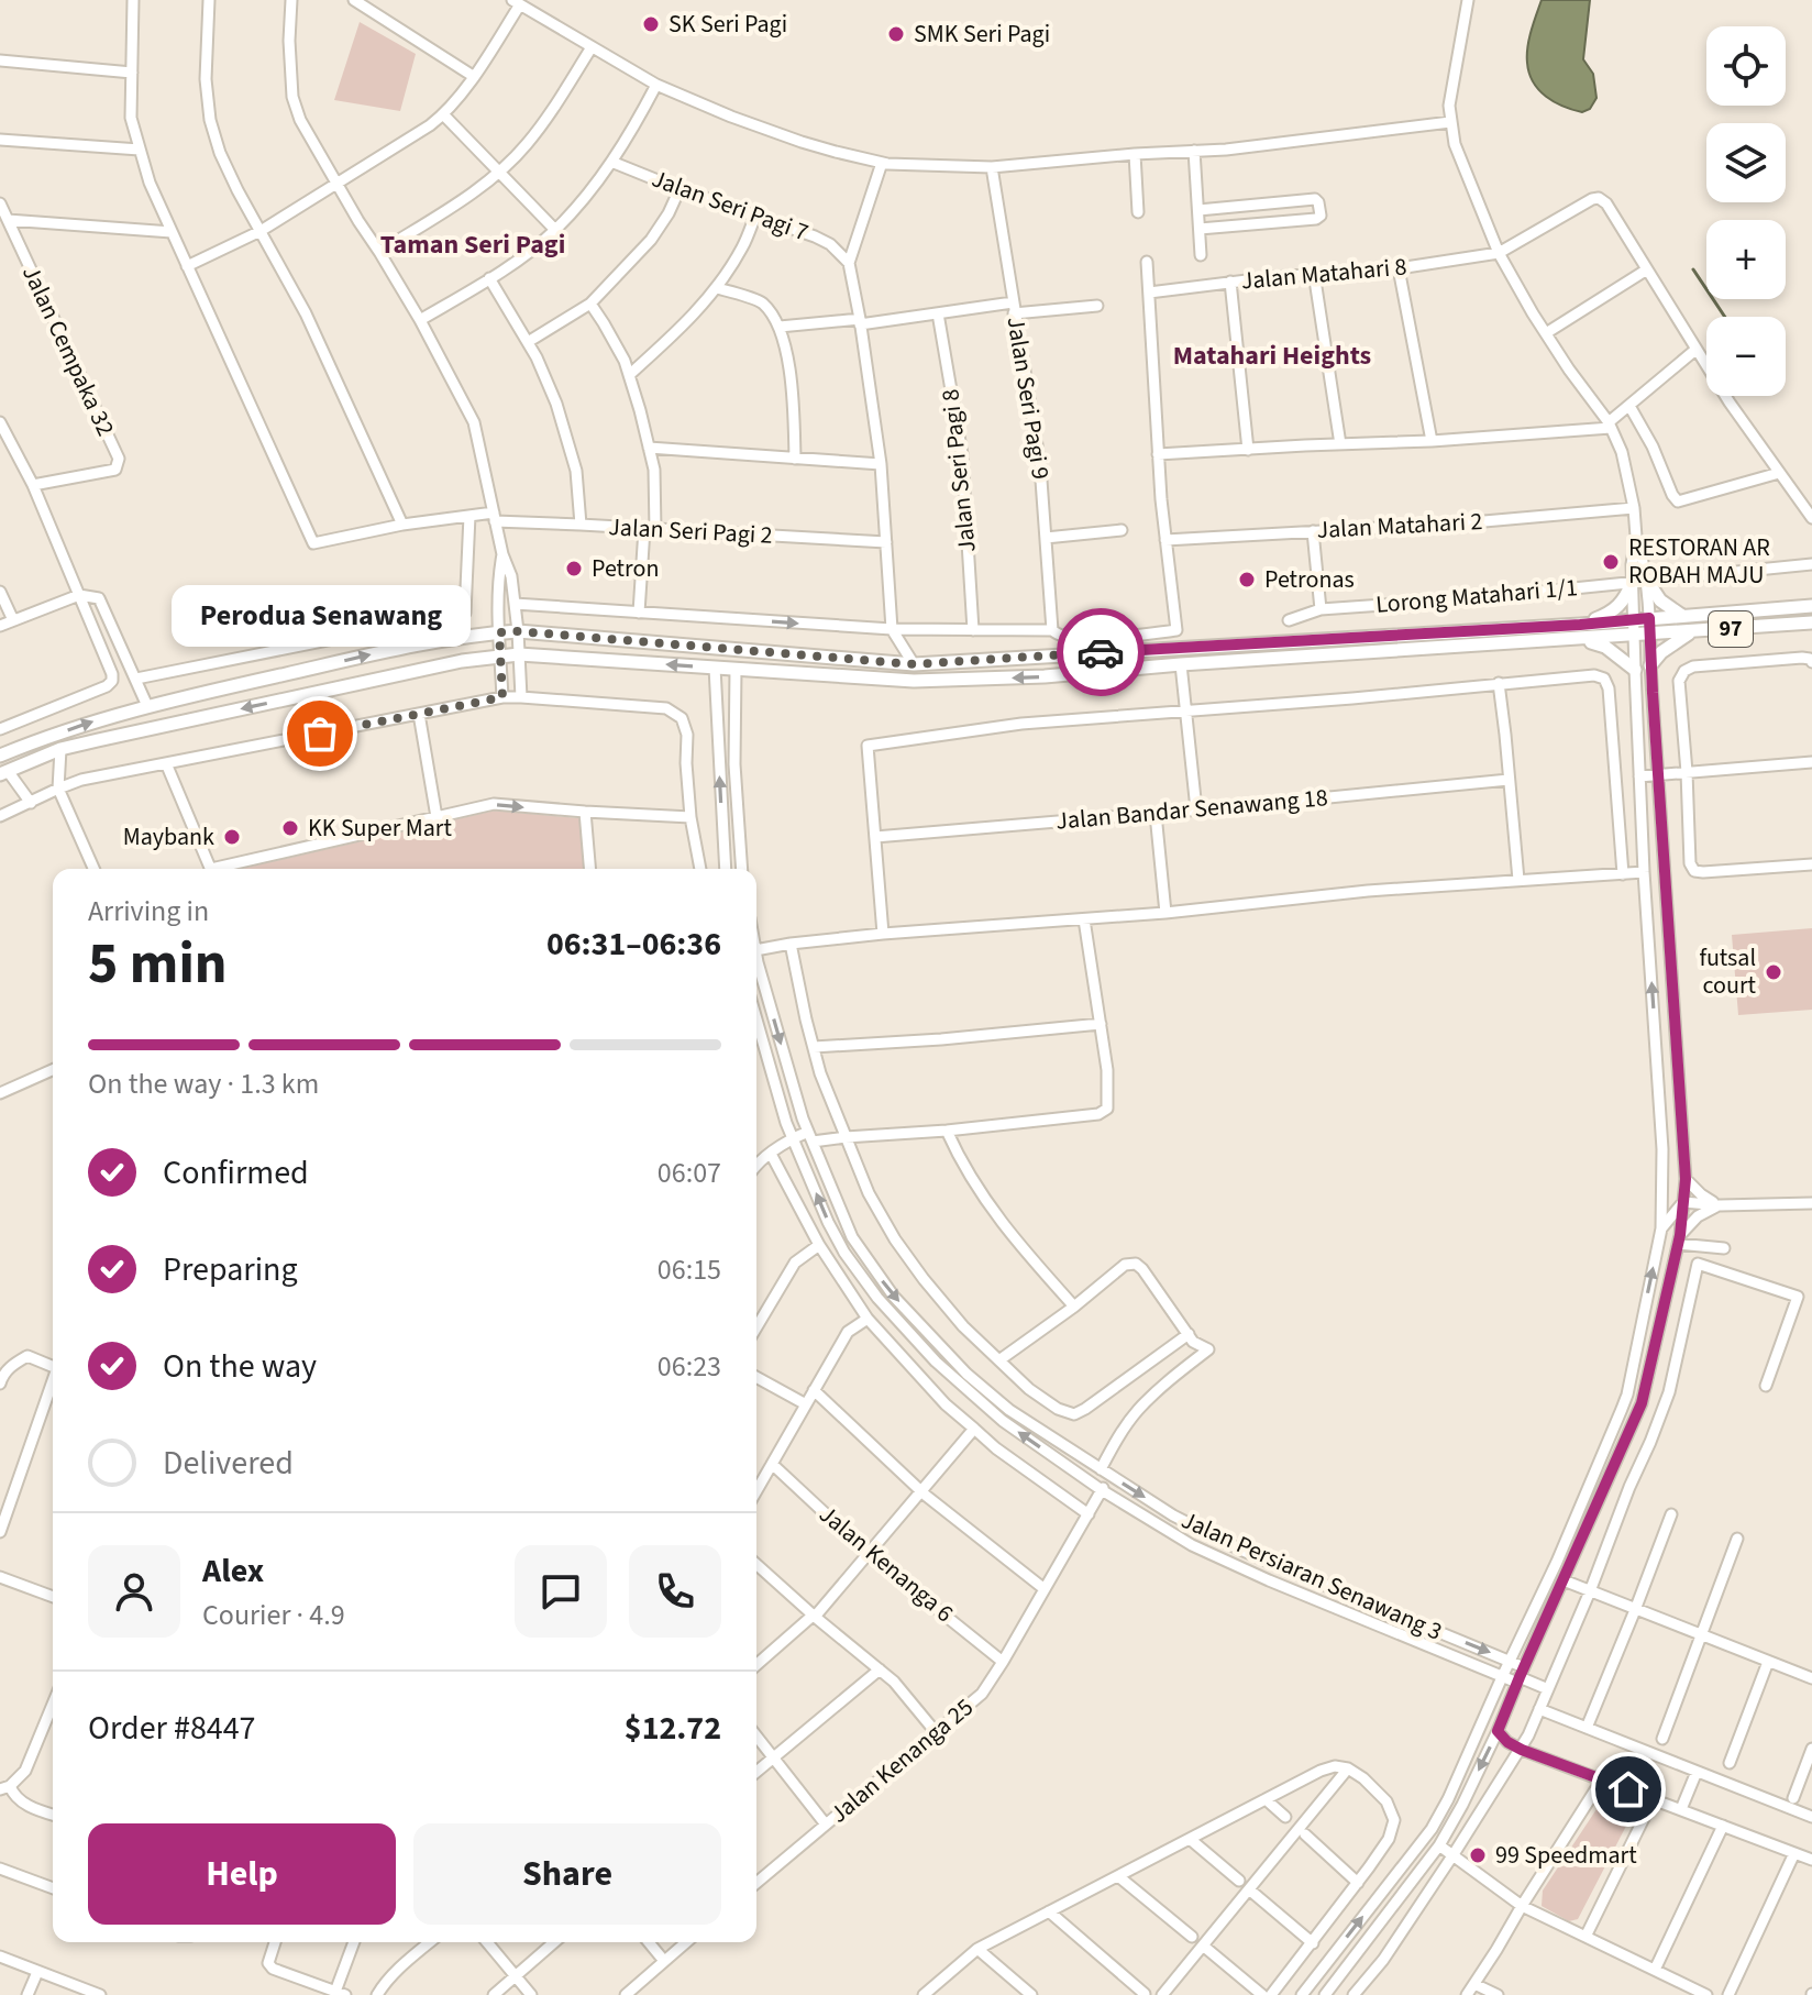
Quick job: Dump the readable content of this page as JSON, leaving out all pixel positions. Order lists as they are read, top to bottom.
{
  "streets": {
    "main road": ["97"],
    "street": [
      "Jalan Seri Pagi 7",
      "Jalan Matahari 8",
      "Jalan Cempaka 32",
      "Jalan Seri Pagi 9",
      "Jalan Seri Pagi 8",
      "Jalan Matahari 2",
      "Jalan Seri Pagi 2",
      "Lorong Matahari 1/1",
      "Jalan Bandar Senawang 18",
      "Jalan Kenanga 6",
      "Jalan Persiaran Senawang 3",
      "Jalan Kenanga 25"
    ]
  },
  "crossings": [
    ["Jalan Kenanga 6", "Jalan Kenanga 25"],
    ["Jalan Persiaran Senawang 3", "Jalan Kenanga 25"]
  ],
  "districts": ["Taman Seri Pagi", "Matahari Heights"],
  "places": [
    "SK Seri Pagi",
    "SMK Seri Pagi",
    "RESTORAN AR ROBAH MAJU",
    "Petron",
    "Petronas",
    "Perodua Senawang",
    "KK Super Mart",
    "Maybank",
    "futsal court",
    "99 Speedmart"
  ],
  "page": {
    "map_buttons": ["+", "−"],
    "bubble": "Perodua Senawang",
    "heading": ["5 min", "Arriving in", "06:31–06:36"],
    "panel": [
      "Alex",
      "Courier · 4.9",
      "Order #8447",
      "$12.72"
    ],
    "bar": "On the way · 1.3 km",
    "list": [
      ["Confirmed", "06:07"],
      ["Preparing", "06:15"],
      ["On the way", "06:23"],
      "Delivered"
    ],
    "buttons": ["Help", "Share"]
  }
}
